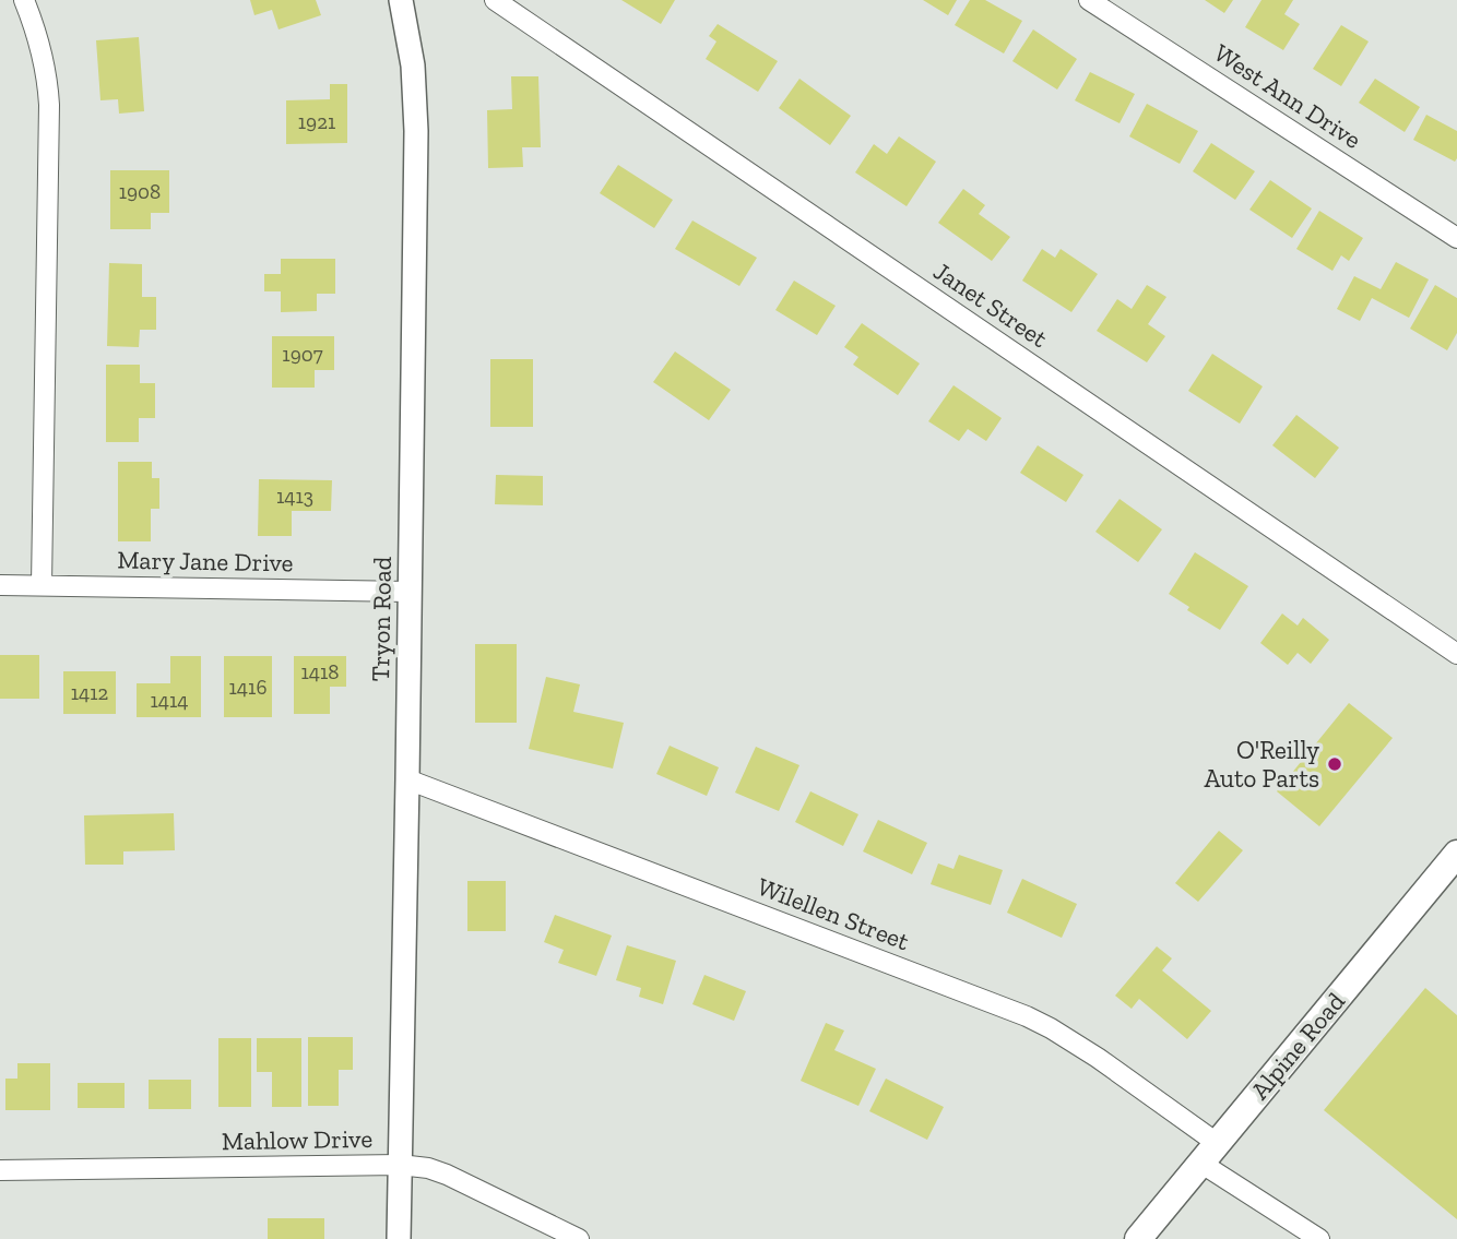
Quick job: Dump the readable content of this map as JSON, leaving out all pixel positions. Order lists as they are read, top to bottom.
{
  "streets": {
    "main road": ["Alpine Road"],
    "street": [
      "West Ann Drive",
      "Janet Street",
      "Mary Jane Drive",
      "Tryon Road",
      "Wilellen Street",
      "Mahlow Drive"
    ]
  },
  "crossings": [
    ["Mary Jane Drive", "Tryon Road"],
    ["Tryon Road", "Wilellen Street"],
    ["Tryon Road", "Mahlow Drive"],
    ["Wilellen Street", "Alpine Road"]
  ],
  "places": ["O'Reilly Auto Parts"],
  "house_numbers": [
    "1921",
    "1908",
    "1907",
    "1413",
    "1418",
    "1416",
    "1412",
    "1414"
  ]
}
